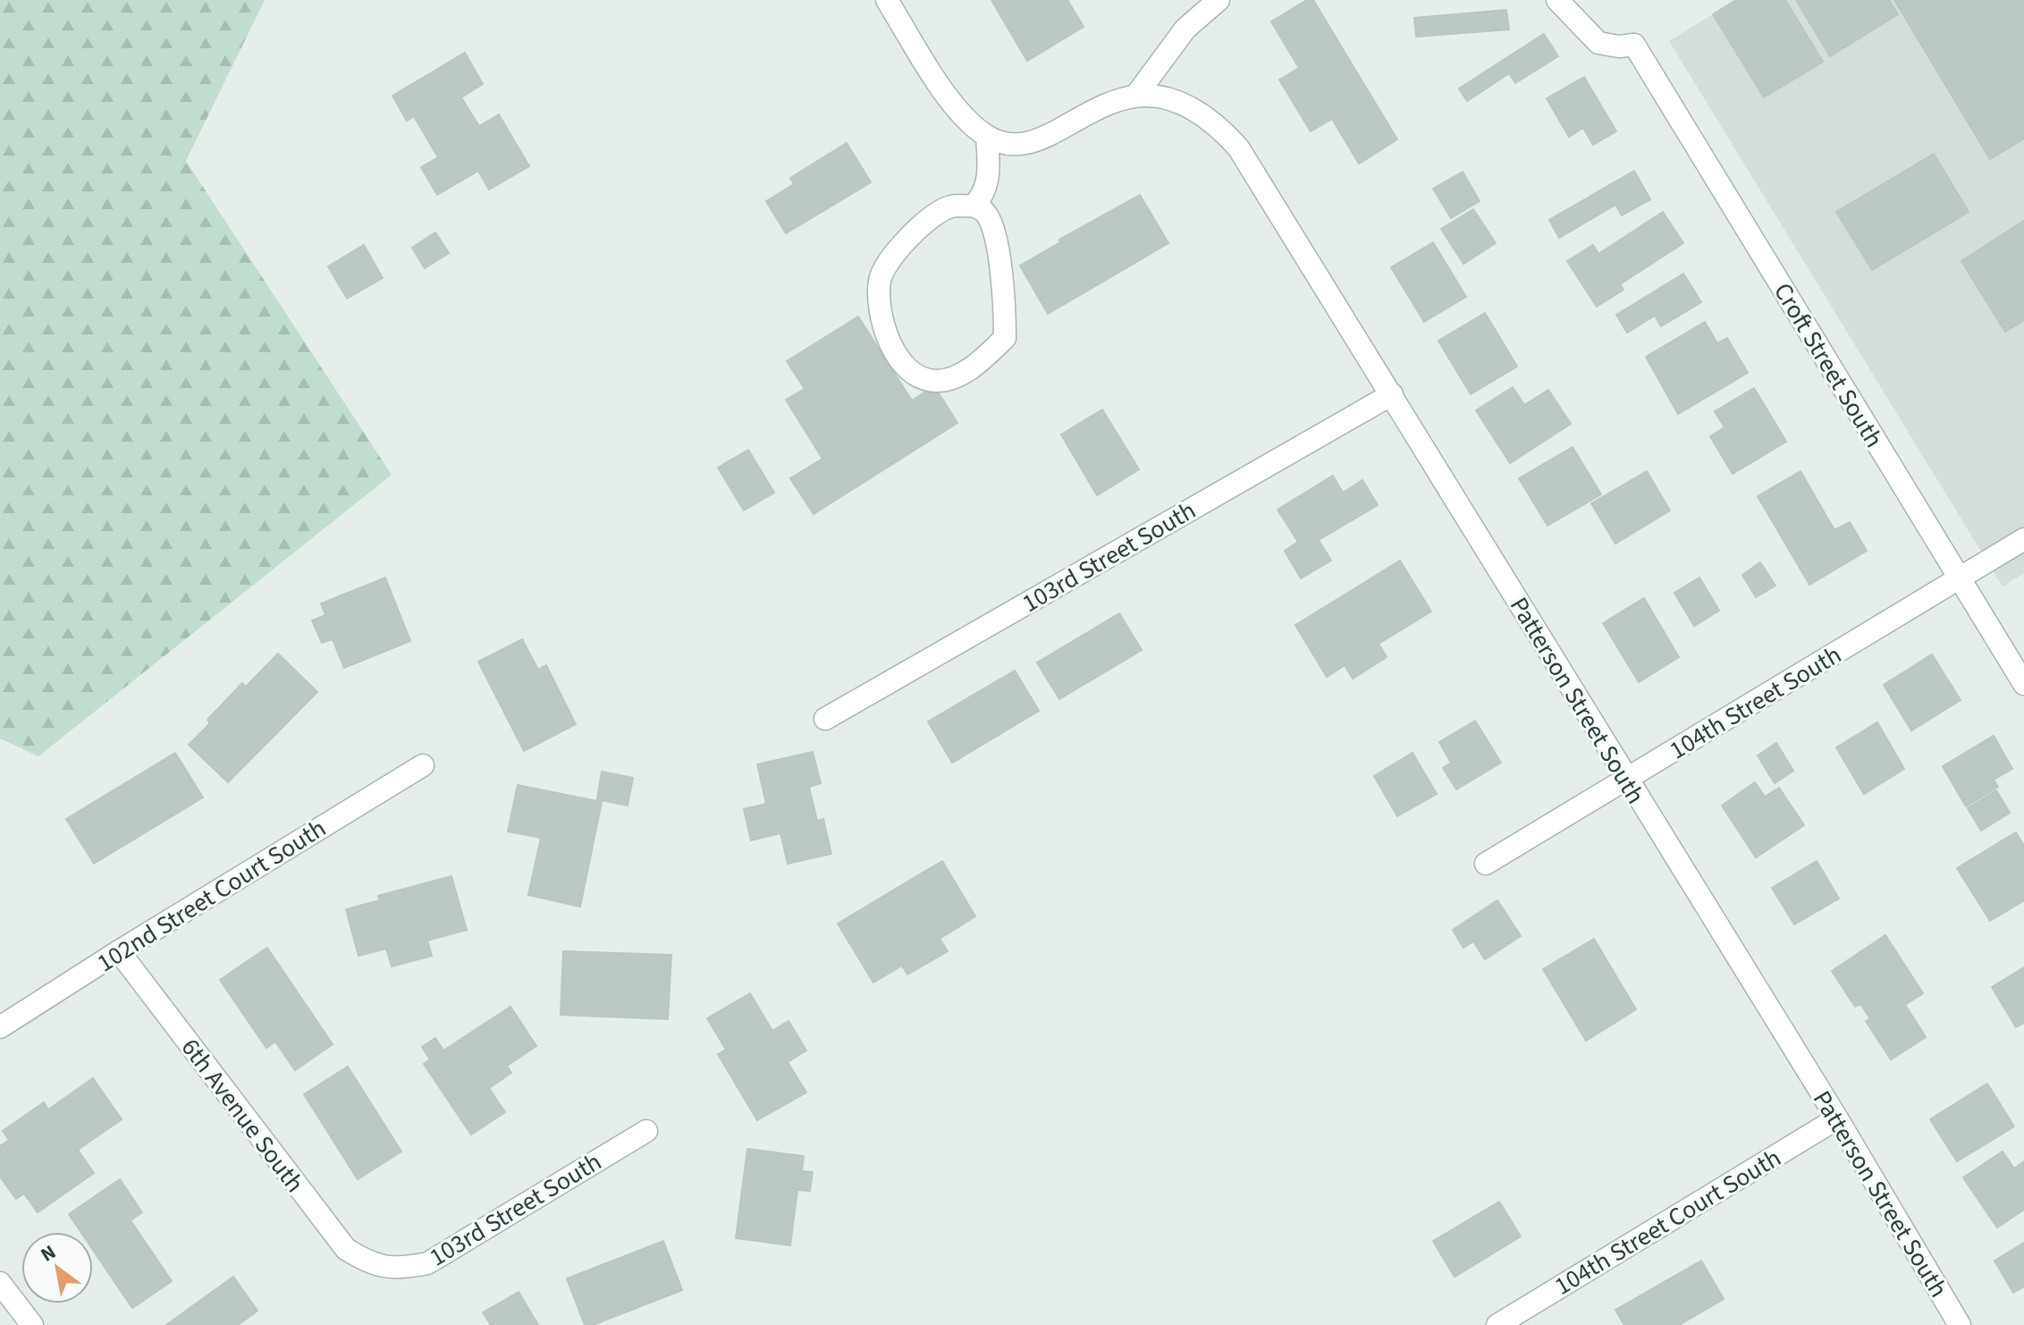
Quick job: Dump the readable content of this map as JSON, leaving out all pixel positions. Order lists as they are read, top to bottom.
{
  "streets": {
    "street": [
      "Croft Street South",
      "103rd Street South",
      "Patterson Street South",
      "104th Street South",
      "102nd Street Court South",
      "6th Avenue South",
      "104th Street Court South"
    ]
  },
  "crossings": [
    ["Croft Street South", "104th Street South"],
    ["103rd Street South", "Patterson Street South"],
    ["103rd Street South", "6th Avenue South"],
    ["Patterson Street South", "104th Street South"],
    ["Patterson Street South", "104th Street Court South"],
    ["102nd Street Court South", "6th Avenue South"]
  ],
  "north": "top left"
}
